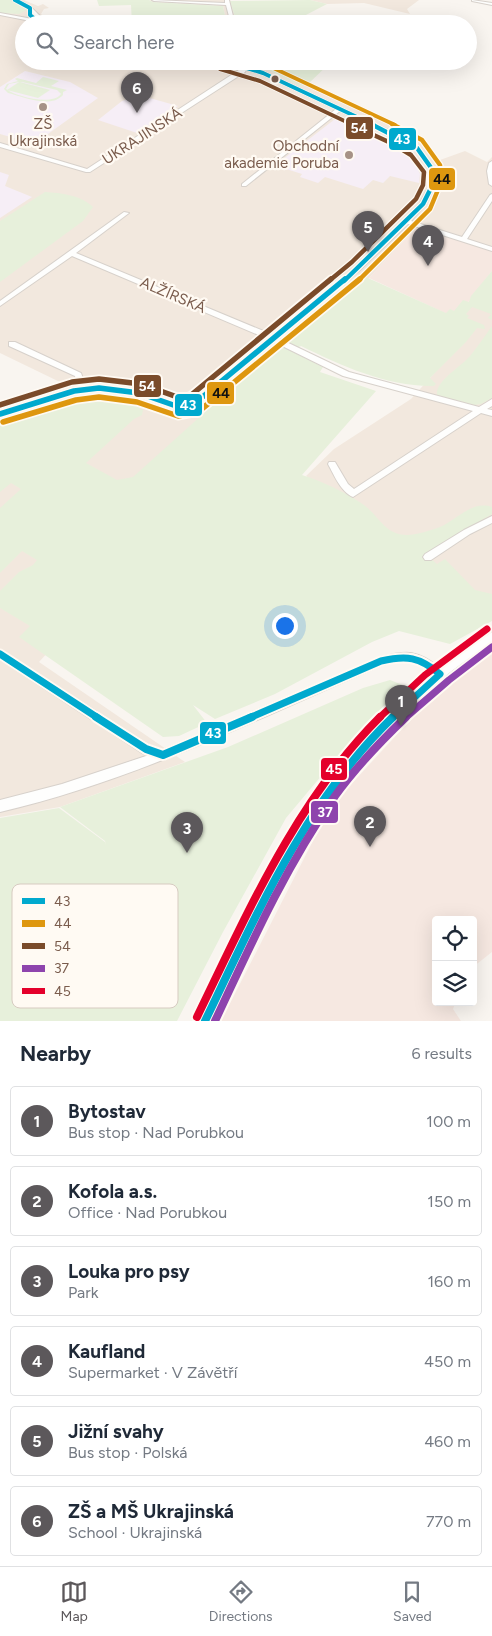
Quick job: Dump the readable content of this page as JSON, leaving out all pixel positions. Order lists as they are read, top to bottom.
{
  "streets": {
    "street": ["UKRAJINSKÁ", "ALŽÍRSKÁ"]
  },
  "places": ["ZŠ Ukrajinská", "Obchodní akademie Poruba"],
  "lines": [
    "transit line 43",
    "transit line 44",
    "transit line 54",
    "transit line 45",
    "transit line 37"
  ],
  "legend": [
    "43",
    "44",
    "54",
    "37",
    "45"
  ],
  "page": {
    "search": "Search here",
    "pins": [
      "6",
      "5",
      "4",
      "1",
      "2",
      "3"
    ],
    "heading": ["Nearby", "6 results"],
    "list": [
      {
        "mark": "1",
        "name": "Bytostav",
        "note": "Bus stop · Nad Porubkou",
        "value": "100 m"
      },
      {
        "mark": "2",
        "name": "Kofola a.s.",
        "note": "Office · Nad Porubkou",
        "value": "150 m"
      },
      {
        "mark": "3",
        "name": "Louka pro psy",
        "note": "Park",
        "value": "160 m"
      },
      {
        "mark": "4",
        "name": "Kaufland",
        "note": "Supermarket · V Závětří",
        "value": "450 m"
      },
      {
        "mark": "5",
        "name": "Jižní svahy",
        "note": "Bus stop · Polská",
        "value": "460 m"
      },
      {
        "mark": "6",
        "name": "ZŠ a MŠ Ukrajinská",
        "note": "School · Ukrajinská",
        "value": "770 m"
      }
    ],
    "nav": ["Map", "Directions", "Saved"]
  }
}
